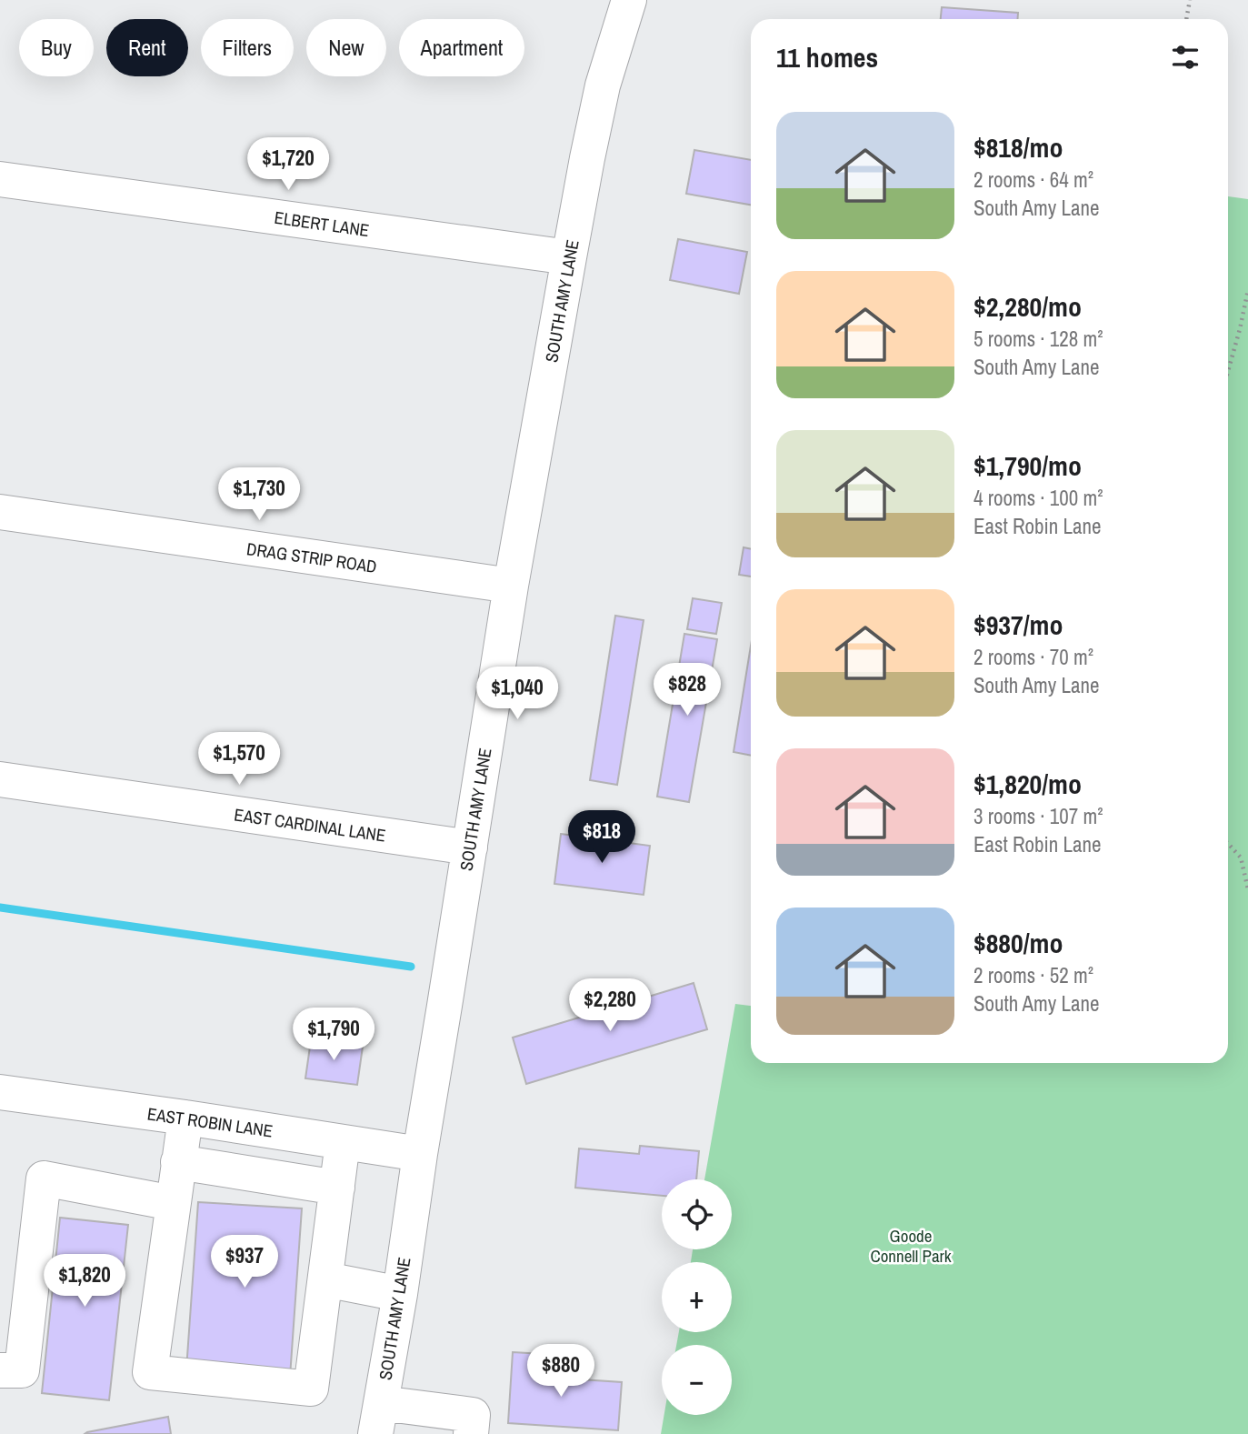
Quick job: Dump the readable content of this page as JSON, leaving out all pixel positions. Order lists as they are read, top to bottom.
{
  "streets": {
    "street": [
      "ELBERT LANE",
      "SOUTH AMY LANE",
      "DRAG STRIP ROAD",
      "EAST CARDINAL LANE",
      "EAST ROBIN LANE"
    ]
  },
  "crossings": [
    ["ELBERT LANE", "SOUTH AMY LANE"],
    ["SOUTH AMY LANE", "DRAG STRIP ROAD"],
    ["SOUTH AMY LANE", "EAST CARDINAL LANE"],
    ["SOUTH AMY LANE", "EAST ROBIN LANE"]
  ],
  "parks": ["Goode Connell Park"],
  "page": {
    "chip": [
      "Buy",
      "Rent",
      "Filters",
      "New",
      "Apartment"
    ],
    "heading": "11 homes",
    "list": [
      {
        "name": "$818/mo",
        "note": "2 rooms · 64 m² · South Amy Lane"
      },
      {
        "name": "$2,280/mo",
        "note": "5 rooms · 128 m² · South Amy Lane"
      },
      {
        "name": "$1,790/mo",
        "note": "4 rooms · 100 m² · East Robin Lane"
      },
      {
        "name": "$937/mo",
        "note": "2 rooms · 70 m² · South Amy Lane"
      },
      {
        "name": "$1,820/mo",
        "note": "3 rooms · 107 m² · East Robin Lane"
      },
      {
        "name": "$880/mo",
        "note": "2 rooms · 52 m² · South Amy Lane"
      }
    ],
    "price": [
      "$1,720",
      "$1,730",
      "$828",
      "$1,040",
      "$1,570",
      "$818",
      "$2,280",
      "$1,790",
      "$937",
      "$1,820",
      "$880"
    ],
    "map_buttons": ["+", "−"]
  }
}
